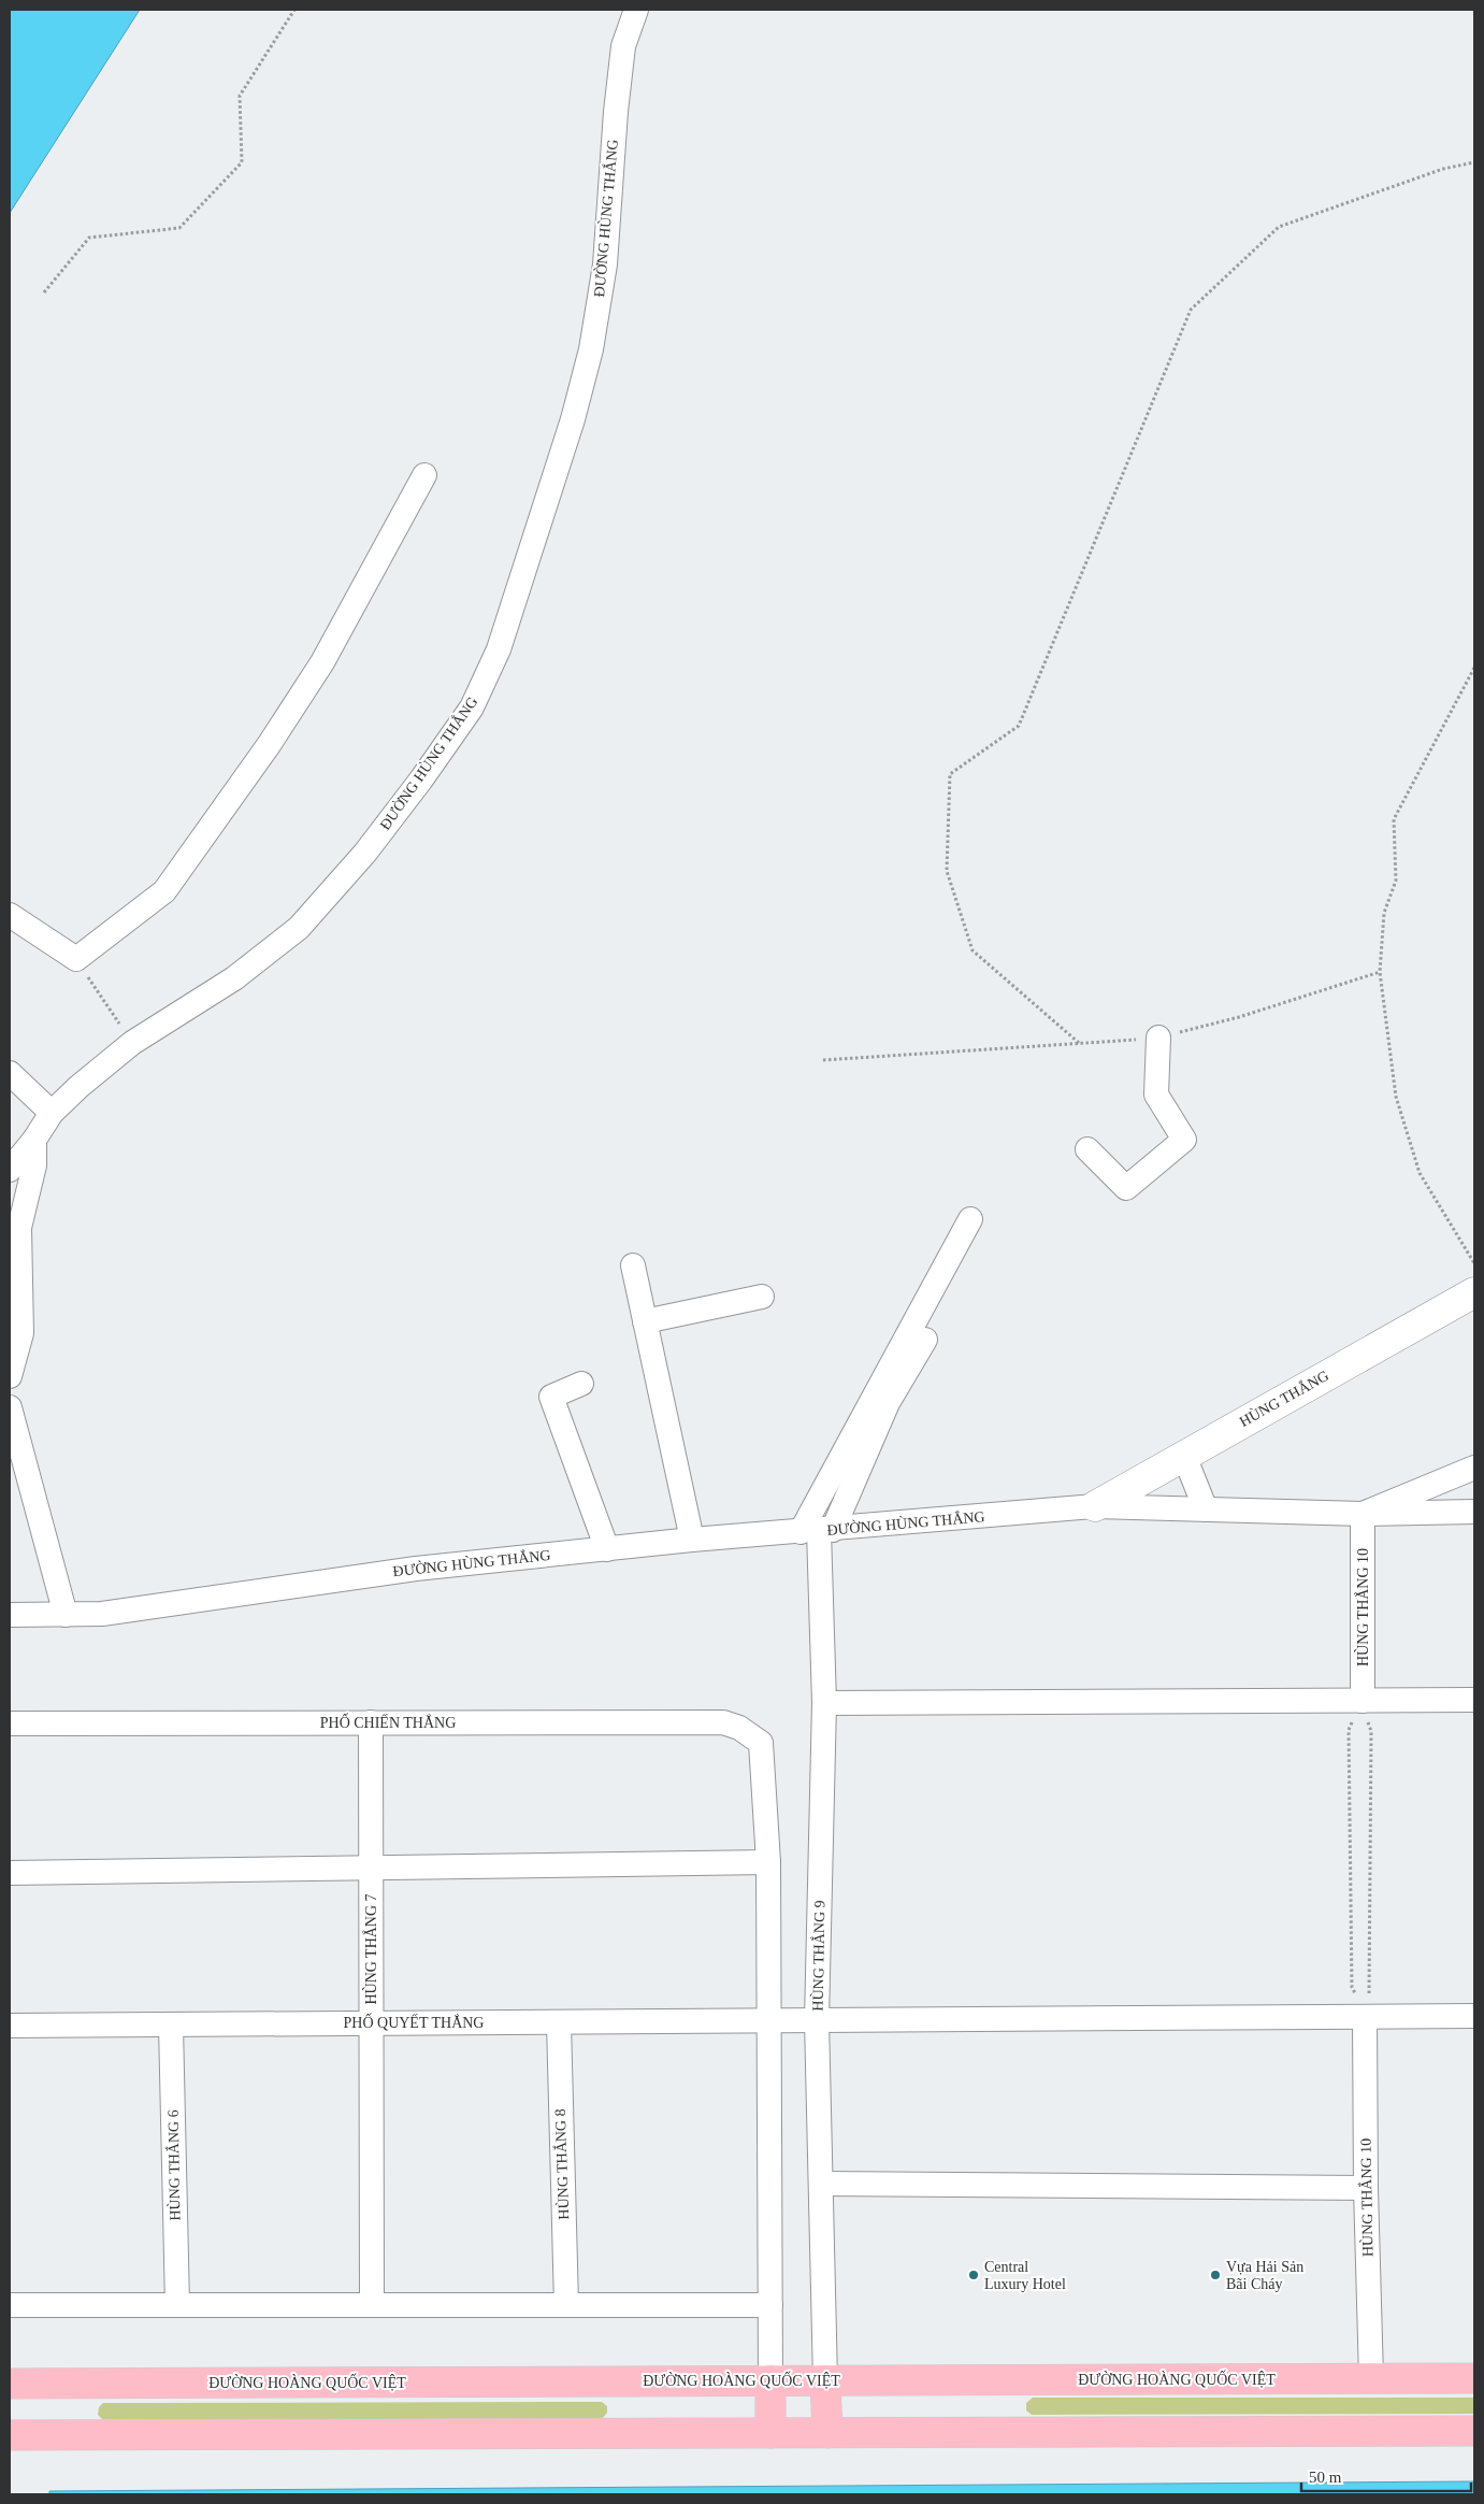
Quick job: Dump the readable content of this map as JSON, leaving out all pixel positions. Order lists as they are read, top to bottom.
{
  "streets": {
    "main road": ["ĐƯỜNG HOÀNG QUỐC VIỆT"],
    "street": [
      "ĐƯỜNG HÙNG THẮNG",
      "HÙNG THẮNG",
      "HÙNG THẮNG 10",
      "PHỐ CHIẾN THẮNG",
      "HÙNG THẮNG 7",
      "HÙNG THẮNG 9",
      "PHỐ QUYẾT THẮNG",
      "HÙNG THẮNG 8",
      "HÙNG THẮNG 6"
    ]
  },
  "crossings": [
    ["ĐƯỜNG HÙNG THẮNG", "HÙNG THẮNG"],
    ["ĐƯỜNG HÙNG THẮNG", "HÙNG THẮNG 10"],
    ["ĐƯỜNG HÙNG THẮNG", "HÙNG THẮNG 9"],
    ["HÙNG THẮNG 10", "PHỐ QUYẾT THẮNG"],
    ["HÙNG THẮNG 10", "ĐƯỜNG HOÀNG QUỐC VIỆT"],
    ["PHỐ CHIẾN THẮNG", "HÙNG THẮNG 7"],
    ["HÙNG THẮNG 7", "PHỐ QUYẾT THẮNG"],
    ["HÙNG THẮNG 9", "PHỐ QUYẾT THẮNG"],
    ["HÙNG THẮNG 9", "ĐƯỜNG HOÀNG QUỐC VIỆT"],
    ["PHỐ QUYẾT THẮNG", "HÙNG THẮNG 8"],
    ["PHỐ QUYẾT THẮNG", "HÙNG THẮNG 6"]
  ],
  "places": ["Central Luxury Hotel", "Vựa Hải Sản Bãi Cháy"],
  "scale_bar": "50 m"
}
